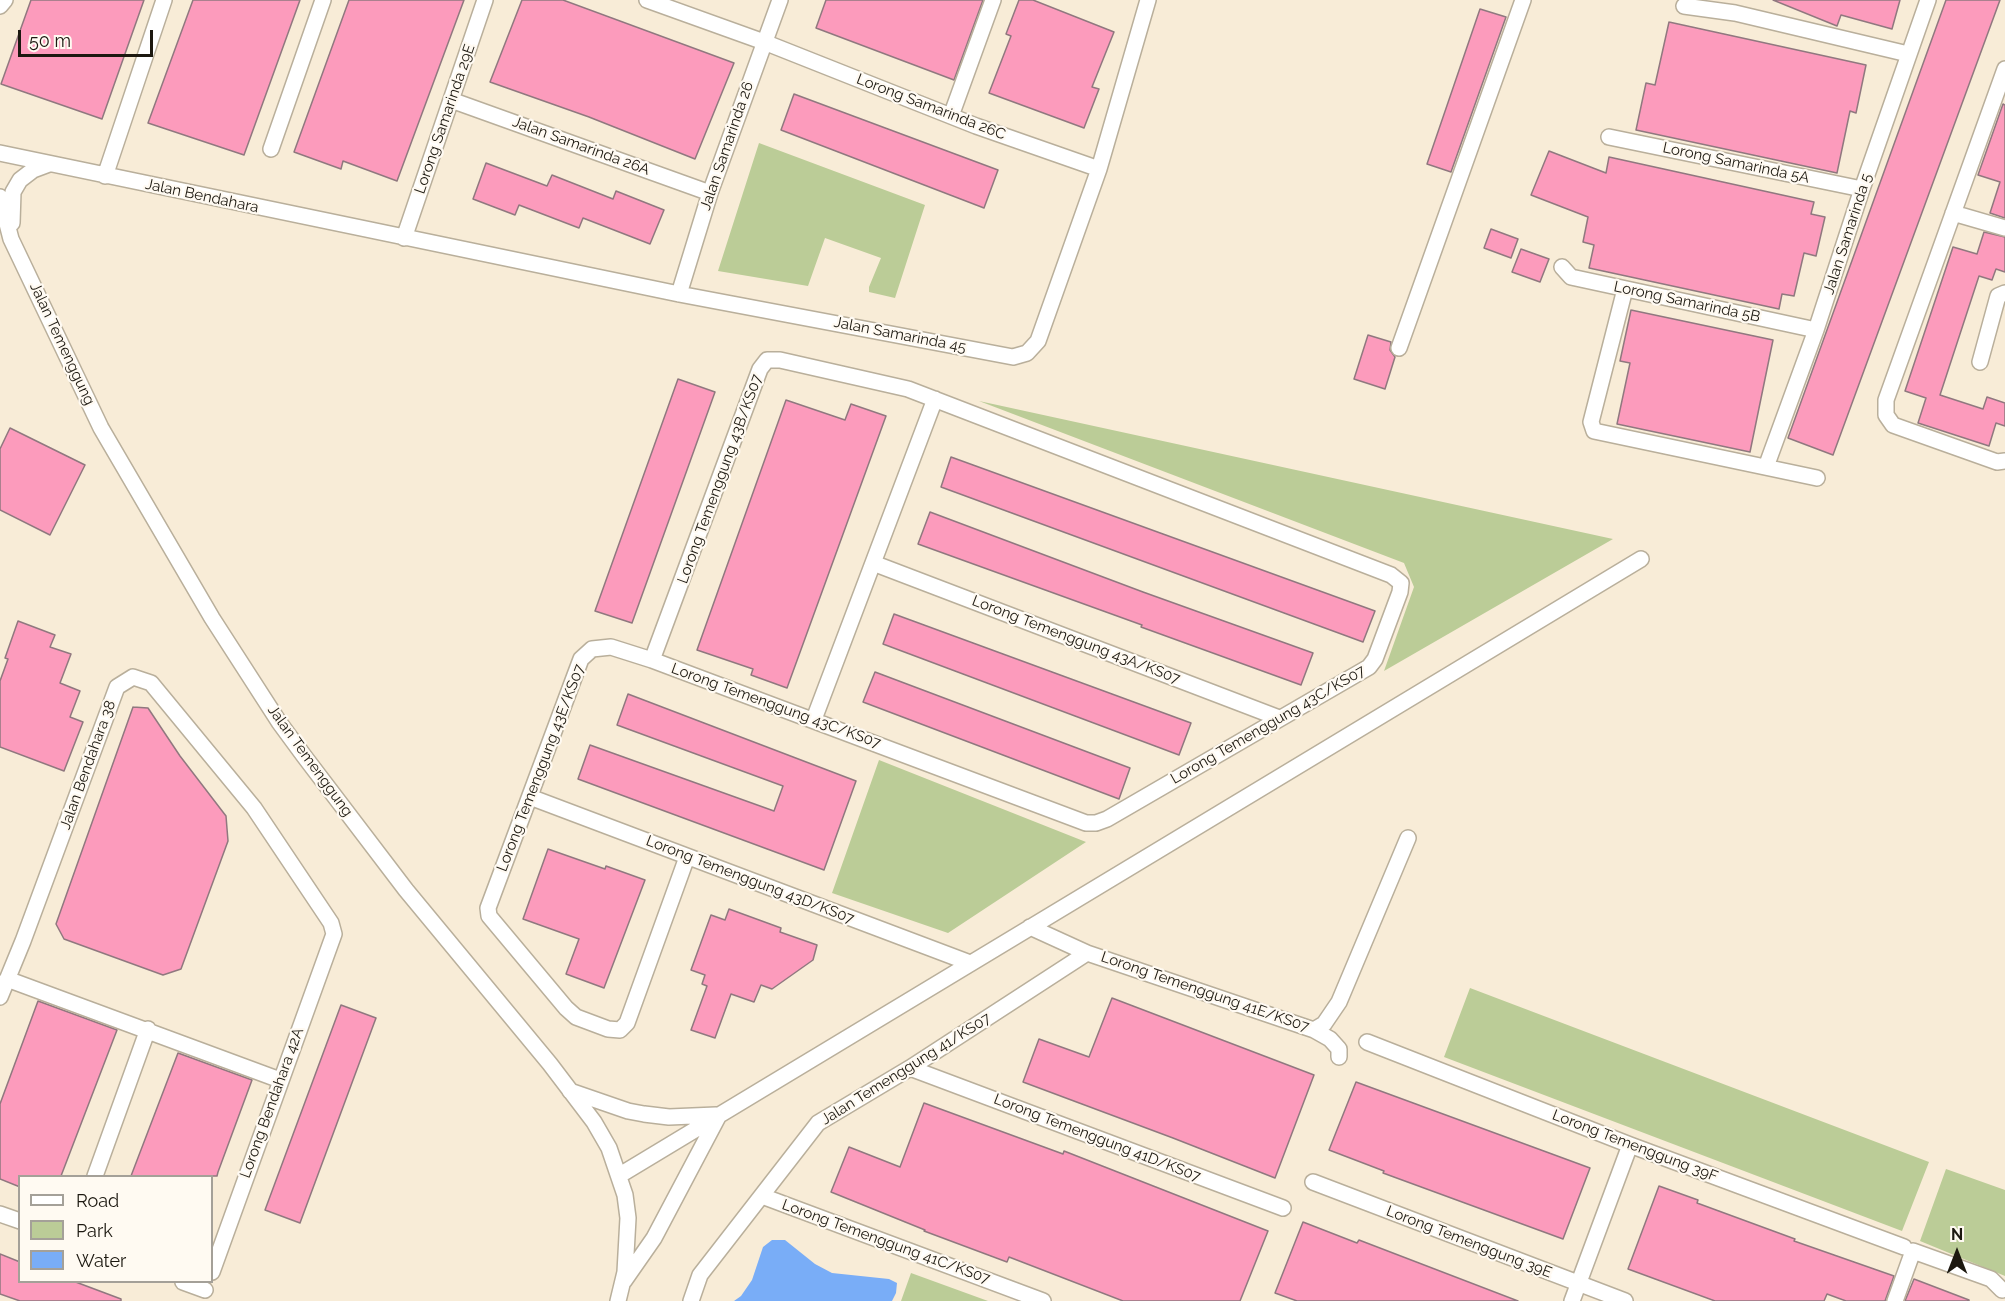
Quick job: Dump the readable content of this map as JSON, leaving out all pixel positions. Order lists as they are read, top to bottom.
{
  "streets": {
    "street": [
      "Lorong Samarinda 26C",
      "Lorong Samarinda 29E",
      "Jalan Samarinda 26A",
      "Jalan Samarinda 26",
      "Lorong Samarinda 5A",
      "Jalan Bendahara",
      "Jalan Samarinda 5",
      "Lorong Samarinda 5B",
      "Jalan Samarinda 45",
      "Jalan Temenggung",
      "Lorong Temenggung 43B/KS07",
      "Lorong Temenggung 43A/KS07",
      "Lorong Temenggung 43C/KS07",
      "Jalan Bendahara 38",
      "Lorong Temenggung 43E/KS07",
      "Lorong Temenggung 43D/KS07",
      "Lorong Temenggung 41E/KS07",
      "Jalan Temenggung 41/KS07",
      "Lorong Bendahara 42A",
      "Lorong Temenggung 41D/KS07",
      "Lorong Temenggung 39F",
      "Lorong Temenggung 41C/KS07",
      "Lorong Temenggung 39E"
    ]
  },
  "crossings": [
    ["Lorong Samarinda 26C", "Jalan Samarinda 26"],
    ["Lorong Samarinda 26C", "Jalan Samarinda 45"],
    ["Lorong Samarinda 29E", "Jalan Samarinda 26A"],
    ["Lorong Samarinda 29E", "Jalan Bendahara"],
    ["Lorong Samarinda 29E", "Jalan Samarinda 45"],
    ["Jalan Samarinda 26A", "Jalan Samarinda 26"],
    ["Jalan Samarinda 26", "Jalan Samarinda 45"],
    ["Lorong Samarinda 5A", "Jalan Samarinda 5"],
    ["Jalan Bendahara", "Jalan Samarinda 45"],
    ["Jalan Samarinda 5", "Lorong Samarinda 5B"],
    ["Lorong Temenggung 43B/KS07", "Lorong Temenggung 43C/KS07"],
    ["Lorong Temenggung 43B/KS07", "Lorong Temenggung 43E/KS07"],
    ["Lorong Temenggung 43A/KS07", "Lorong Temenggung 43C/KS07"],
    ["Lorong Temenggung 43C/KS07", "Lorong Temenggung 43E/KS07"],
    ["Jalan Bendahara 38", "Lorong Bendahara 42A"],
    ["Lorong Temenggung 43E/KS07", "Lorong Temenggung 43D/KS07"],
    ["Lorong Temenggung 41E/KS07", "Jalan Temenggung 41/KS07"],
    ["Jalan Temenggung 41/KS07", "Lorong Temenggung 41D/KS07"],
    ["Jalan Temenggung 41/KS07", "Lorong Temenggung 41C/KS07"]
  ],
  "legend": ["Road", "Park", "Water"],
  "scale_bar": "50 m",
  "north": "top"
}
